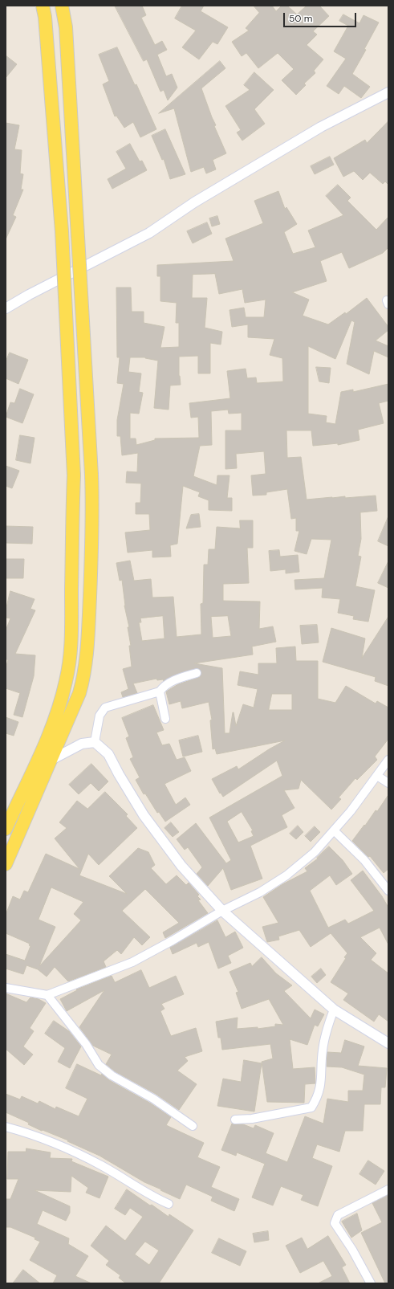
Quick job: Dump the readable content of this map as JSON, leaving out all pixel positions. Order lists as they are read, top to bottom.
{
  "scale_bar": "50 m"
}
